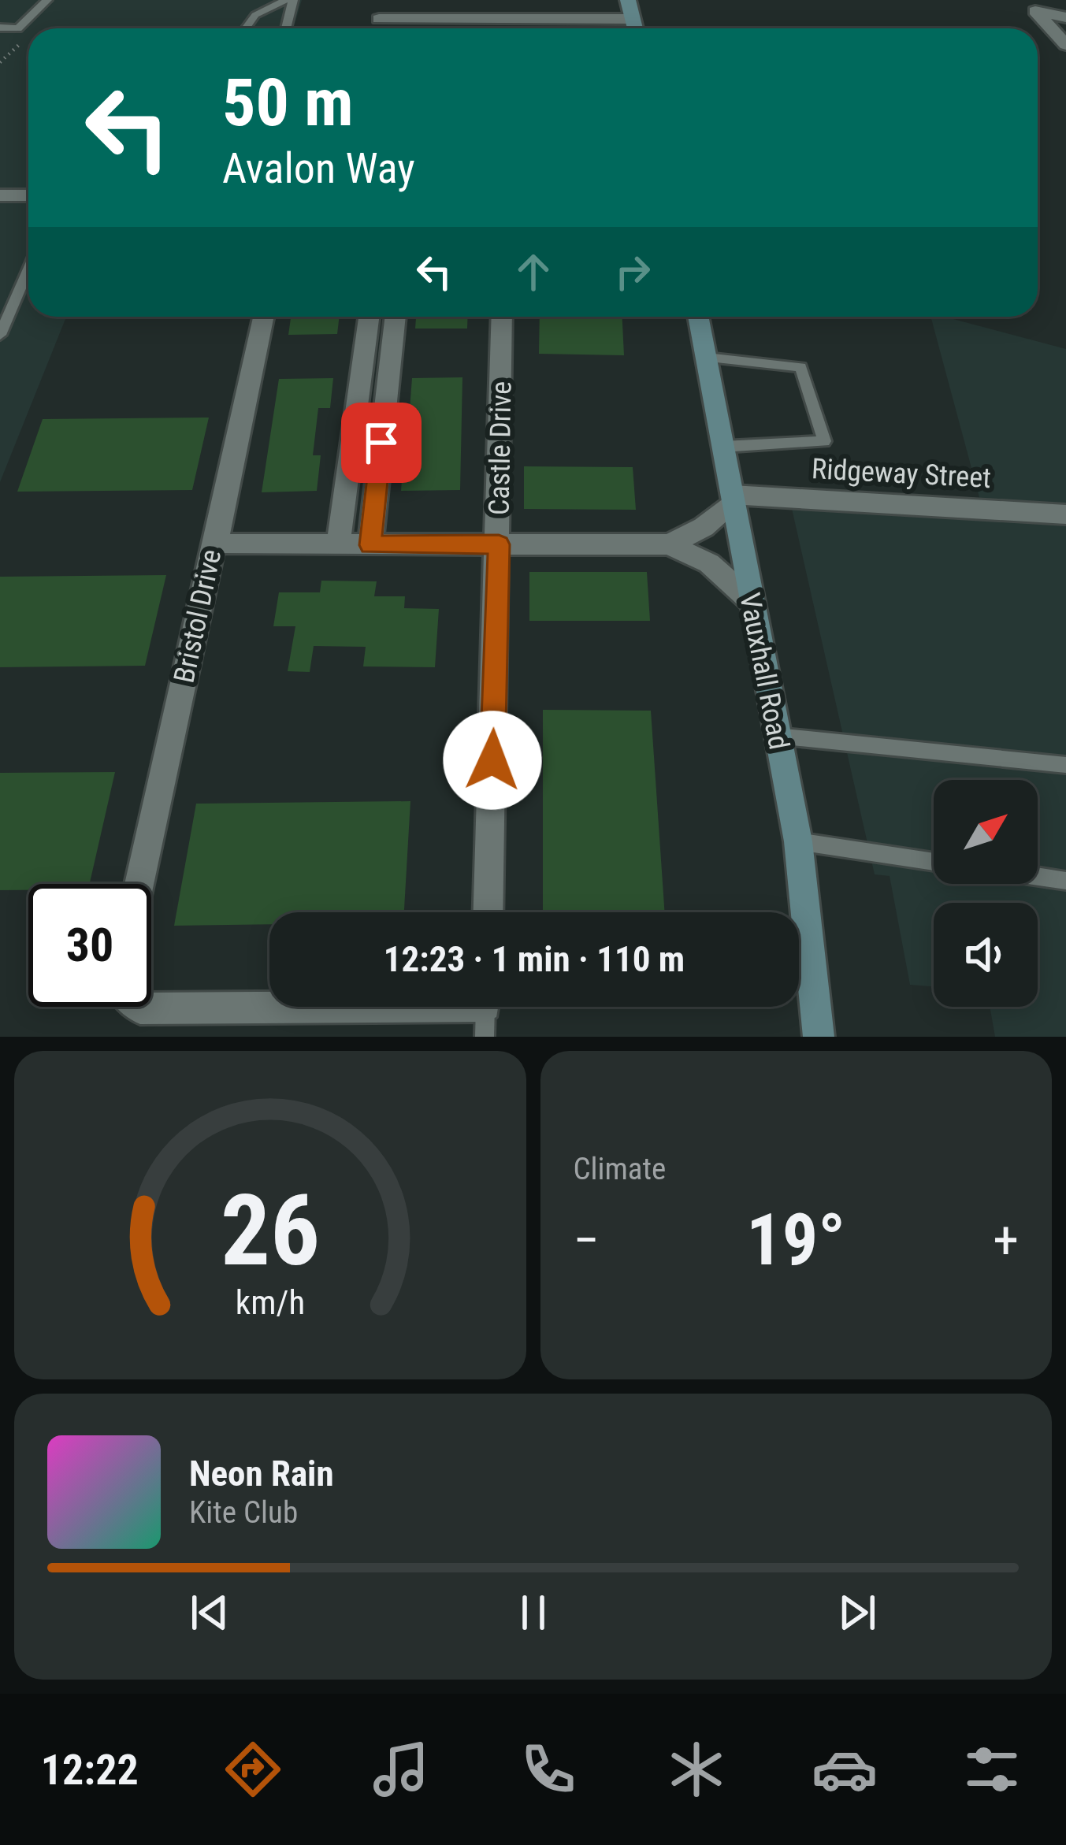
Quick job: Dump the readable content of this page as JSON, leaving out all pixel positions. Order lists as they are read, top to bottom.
{
  "streets": {
    "street": [
      "Castle Drive",
      "Ridgeway Street",
      "Bristol Drive",
      "Vauxhall Road"
    ]
  },
  "crossings": [
    ["Ridgeway Street", "Vauxhall Road"]
  ],
  "north": "top right",
  "page": {
    "turn": ["50 m", "Avalon Way"],
    "limit": "30",
    "trip": "12:23 · 1 min · 110 m",
    "tile": "Climate",
    "heat": ["−", "19°", "+"],
    "song": ["Neon Rain", "Kite Club"],
    "tabs": "12:22",
    "gauge": ["26", "km/h"]
  }
}
